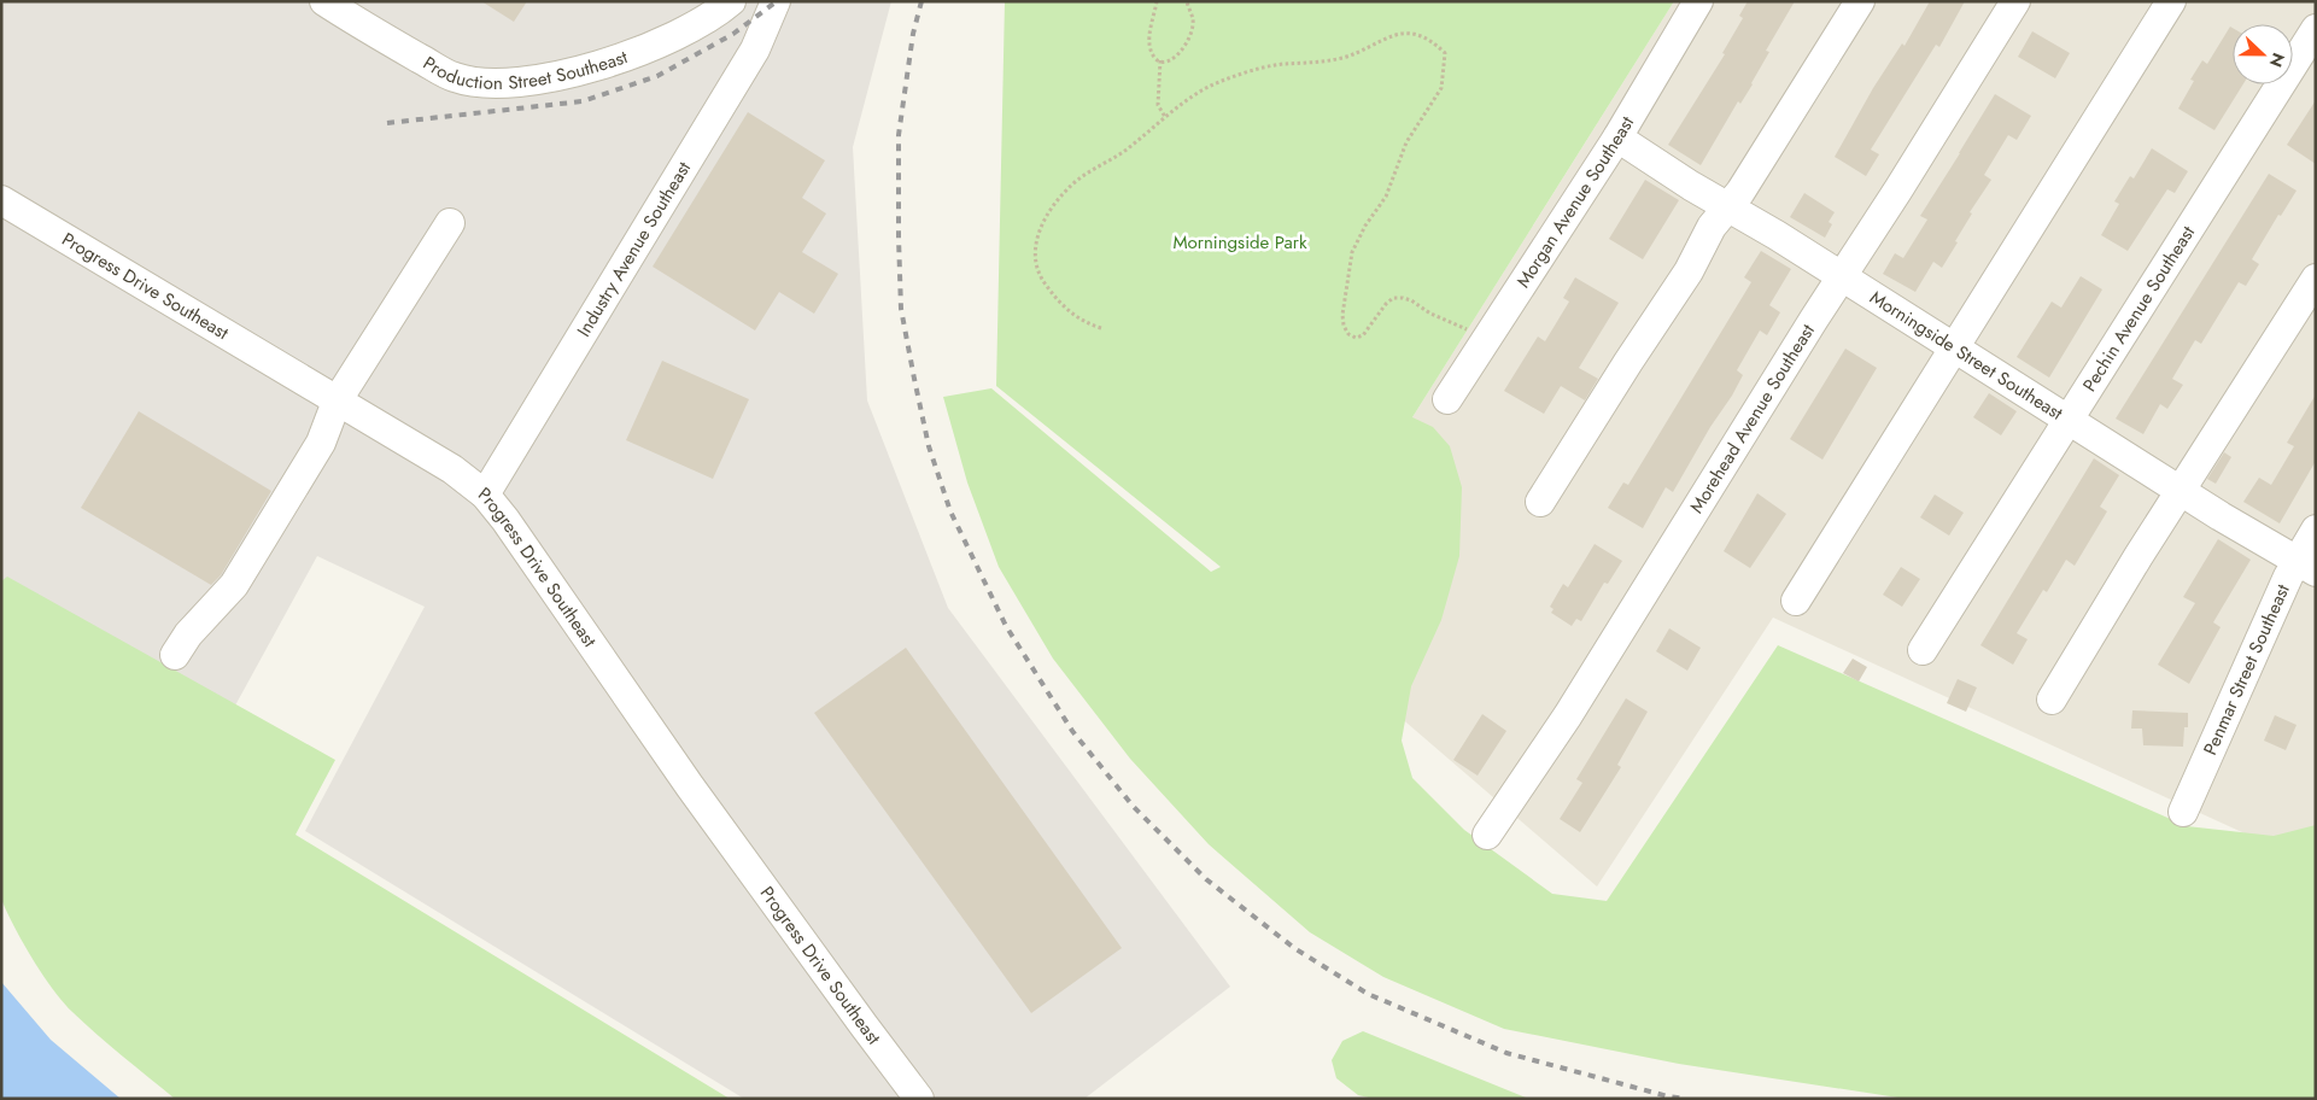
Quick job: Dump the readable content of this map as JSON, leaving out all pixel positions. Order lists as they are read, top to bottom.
{
  "streets": {
    "street": [
      "Production Street Southeast",
      "Morgan Avenue Southeast",
      "Industry Avenue Southeast",
      "Progress Drive Southeast",
      "Pechin Avenue Southeast",
      "Morningside Street Southeast",
      "Morehead Avenue Southeast",
      "Penmar Street Southeast"
    ]
  },
  "crossings": [
    ["Morgan Avenue Southeast", "Morningside Street Southeast"],
    ["Industry Avenue Southeast", "Progress Drive Southeast"],
    ["Pechin Avenue Southeast", "Morningside Street Southeast"],
    ["Morningside Street Southeast", "Morehead Avenue Southeast"],
    ["Morningside Street Southeast", "Penmar Street Southeast"]
  ],
  "parks": ["Morningside Park"],
  "north": "right"
}
